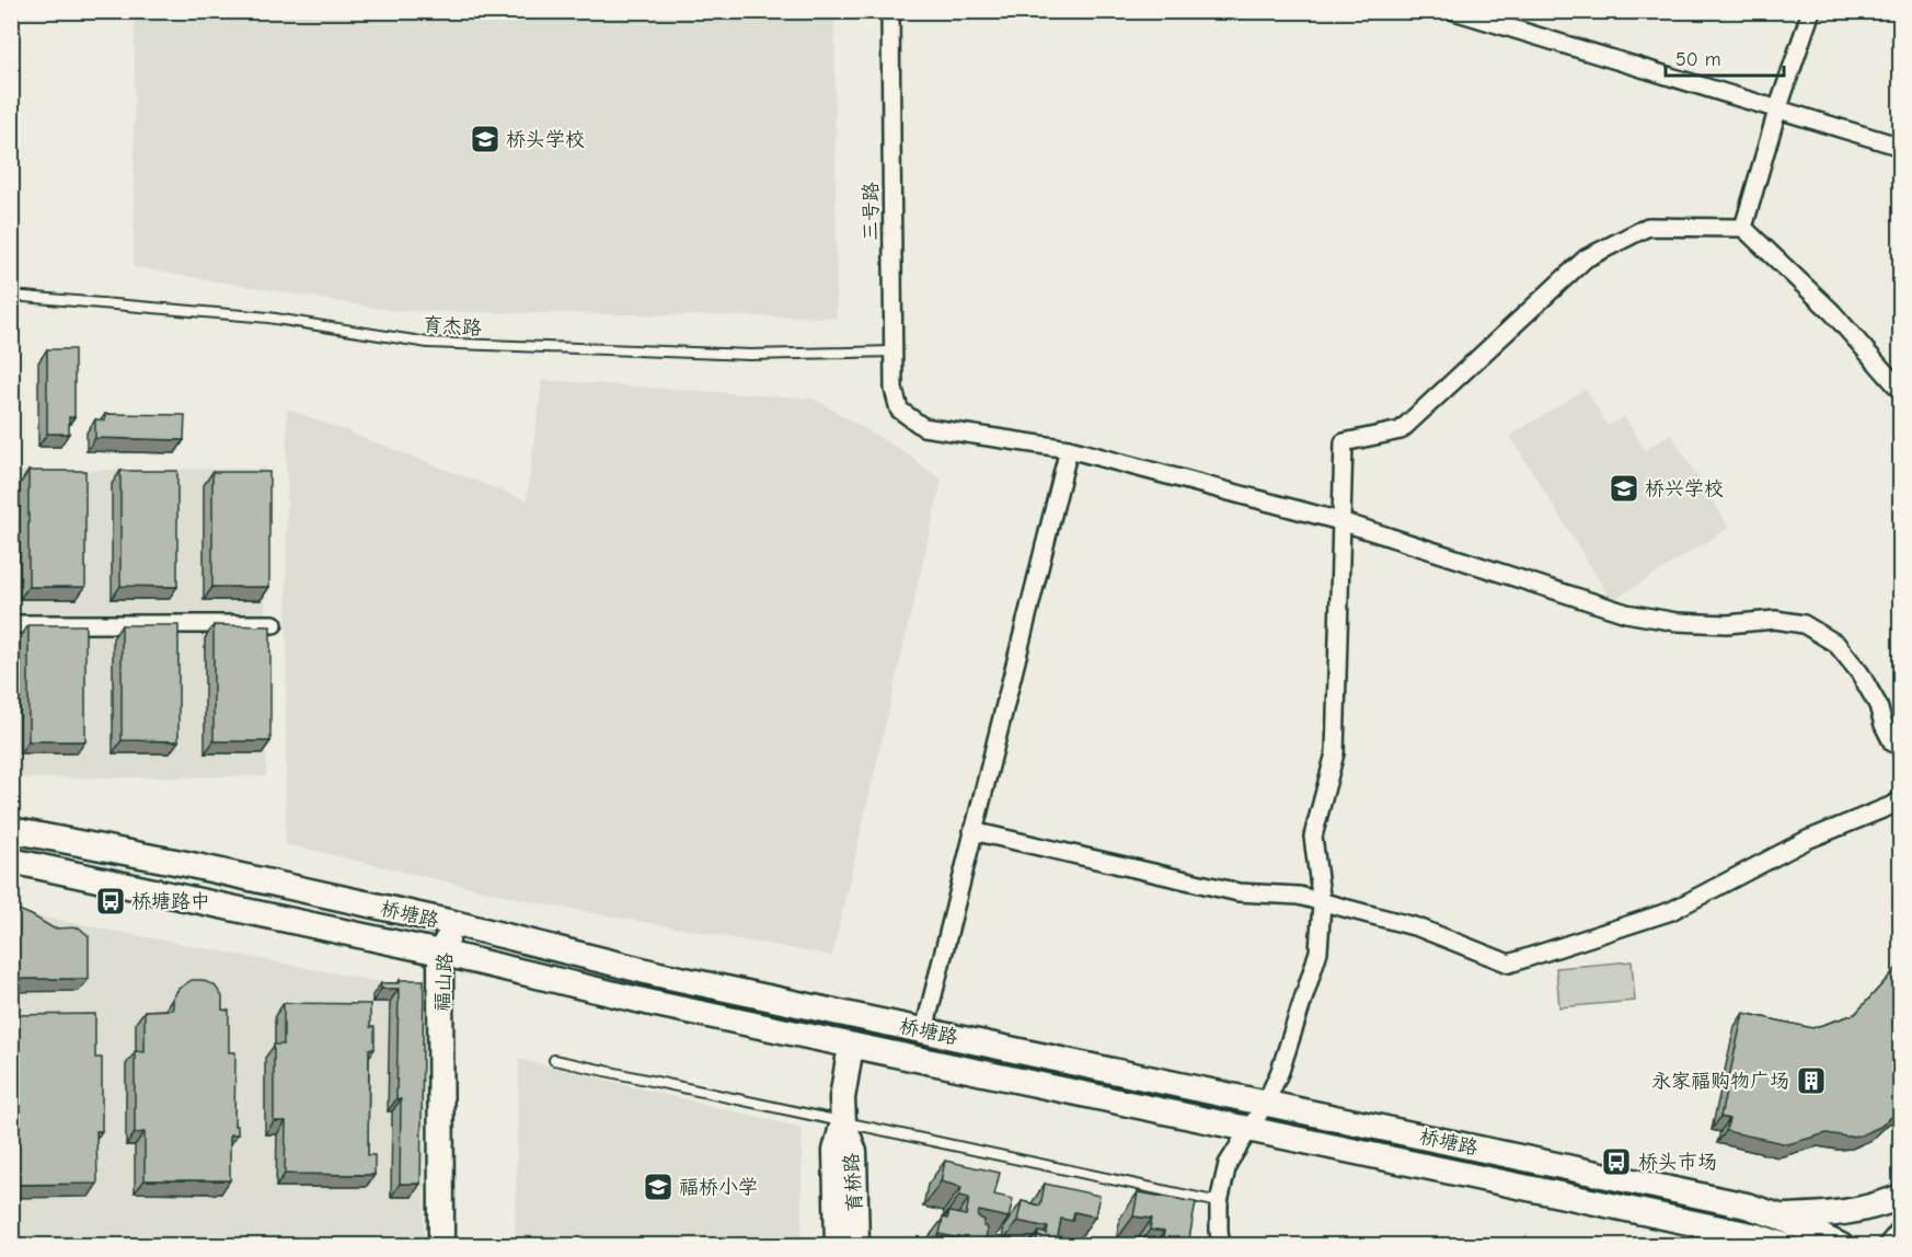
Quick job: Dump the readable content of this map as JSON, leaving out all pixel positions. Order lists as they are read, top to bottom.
{
  "streets": {
    "street": [
      "三号路",
      "桥塘路",
      "福山路",
      "育桥路"
    ],
    "lane": ["育杰路"]
  },
  "crossings": [
    ["三号路", "育杰路"],
    ["桥塘路", "福山路"],
    ["桥塘路", "育桥路"]
  ],
  "places": {
    "school or university": ["桥头学校", "桥兴学校", "福桥小学"],
    "bus stop": ["桥塘路中", "桥头市场"],
    "building": ["永家福购物广场"]
  },
  "scale_bar": "50 m"
}
